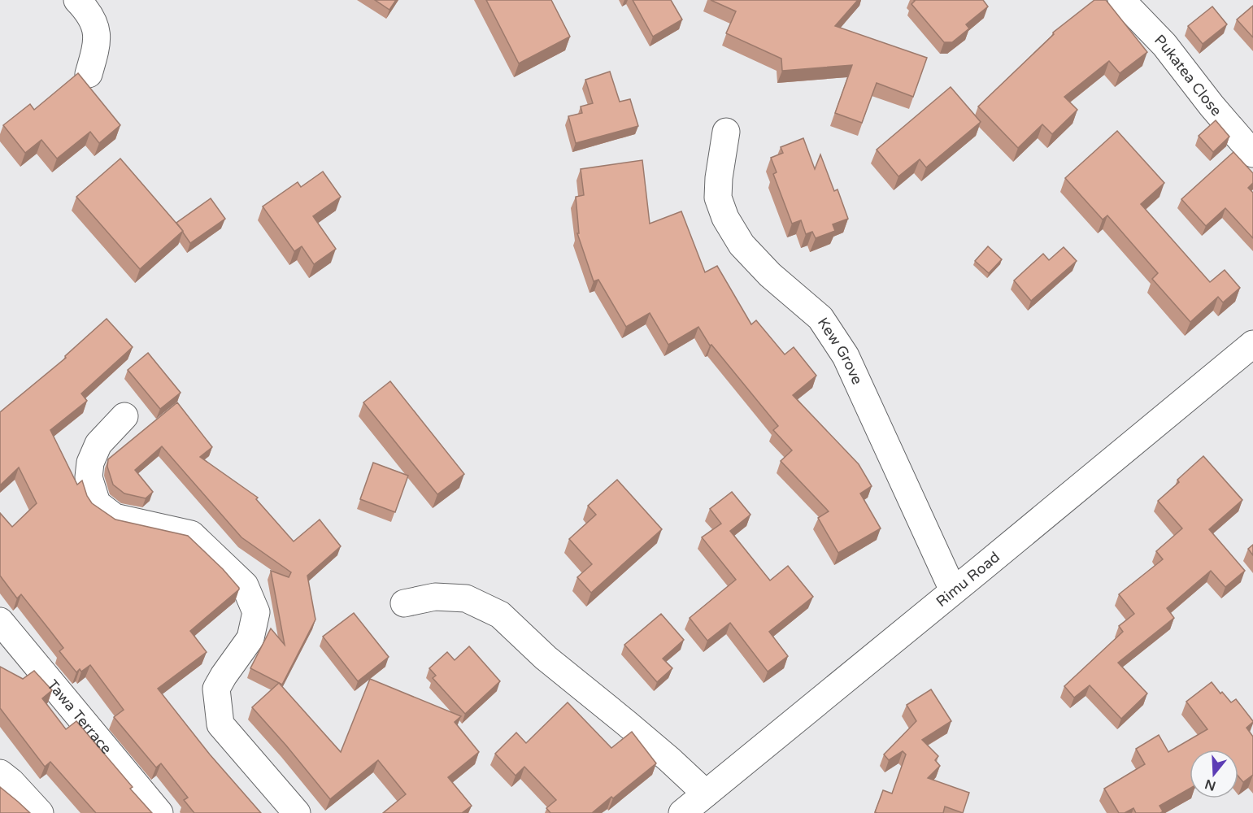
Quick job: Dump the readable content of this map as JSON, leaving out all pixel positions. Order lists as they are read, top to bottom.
{
  "streets": {
    "street": [
      "Pukatea Close",
      "Kew Grove",
      "Rimu Road",
      "Tawa Terrace"
    ]
  },
  "crossings": [
    ["Kew Grove", "Rimu Road"]
  ],
  "north": "bottom"
}
